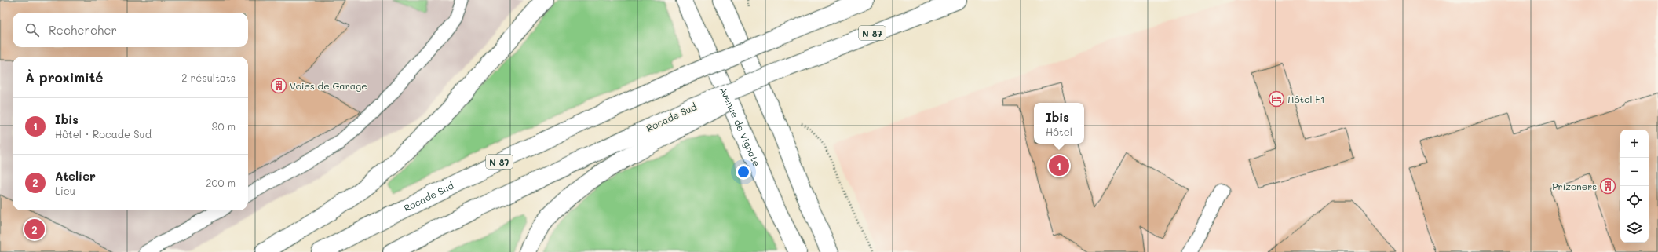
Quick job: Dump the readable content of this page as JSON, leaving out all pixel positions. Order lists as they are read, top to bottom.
{
  "streets": {
    "main road": ["N 87", "Rocade Sud", "Avenue de Vignate"]
  },
  "places": {
    "building": ["Voies de Garage", "Prizoners"],
    "hotel": ["Hôtel F1"]
  },
  "page": {
    "search": "Rechercher",
    "heading": ["À proximité", "2 résultats"],
    "list": [
      {
        "mark": "1",
        "name": "Ibis",
        "note": "Hôtel · Rocade Sud",
        "value": "90 m"
      },
      {
        "mark": "2",
        "name": "Atelier",
        "note": "Lieu",
        "value": "200 m"
      }
    ],
    "popup": ["Ibis", "Hôtel"],
    "map_buttons": ["+", "−"],
    "pins": ["1", "2"]
  }
}
